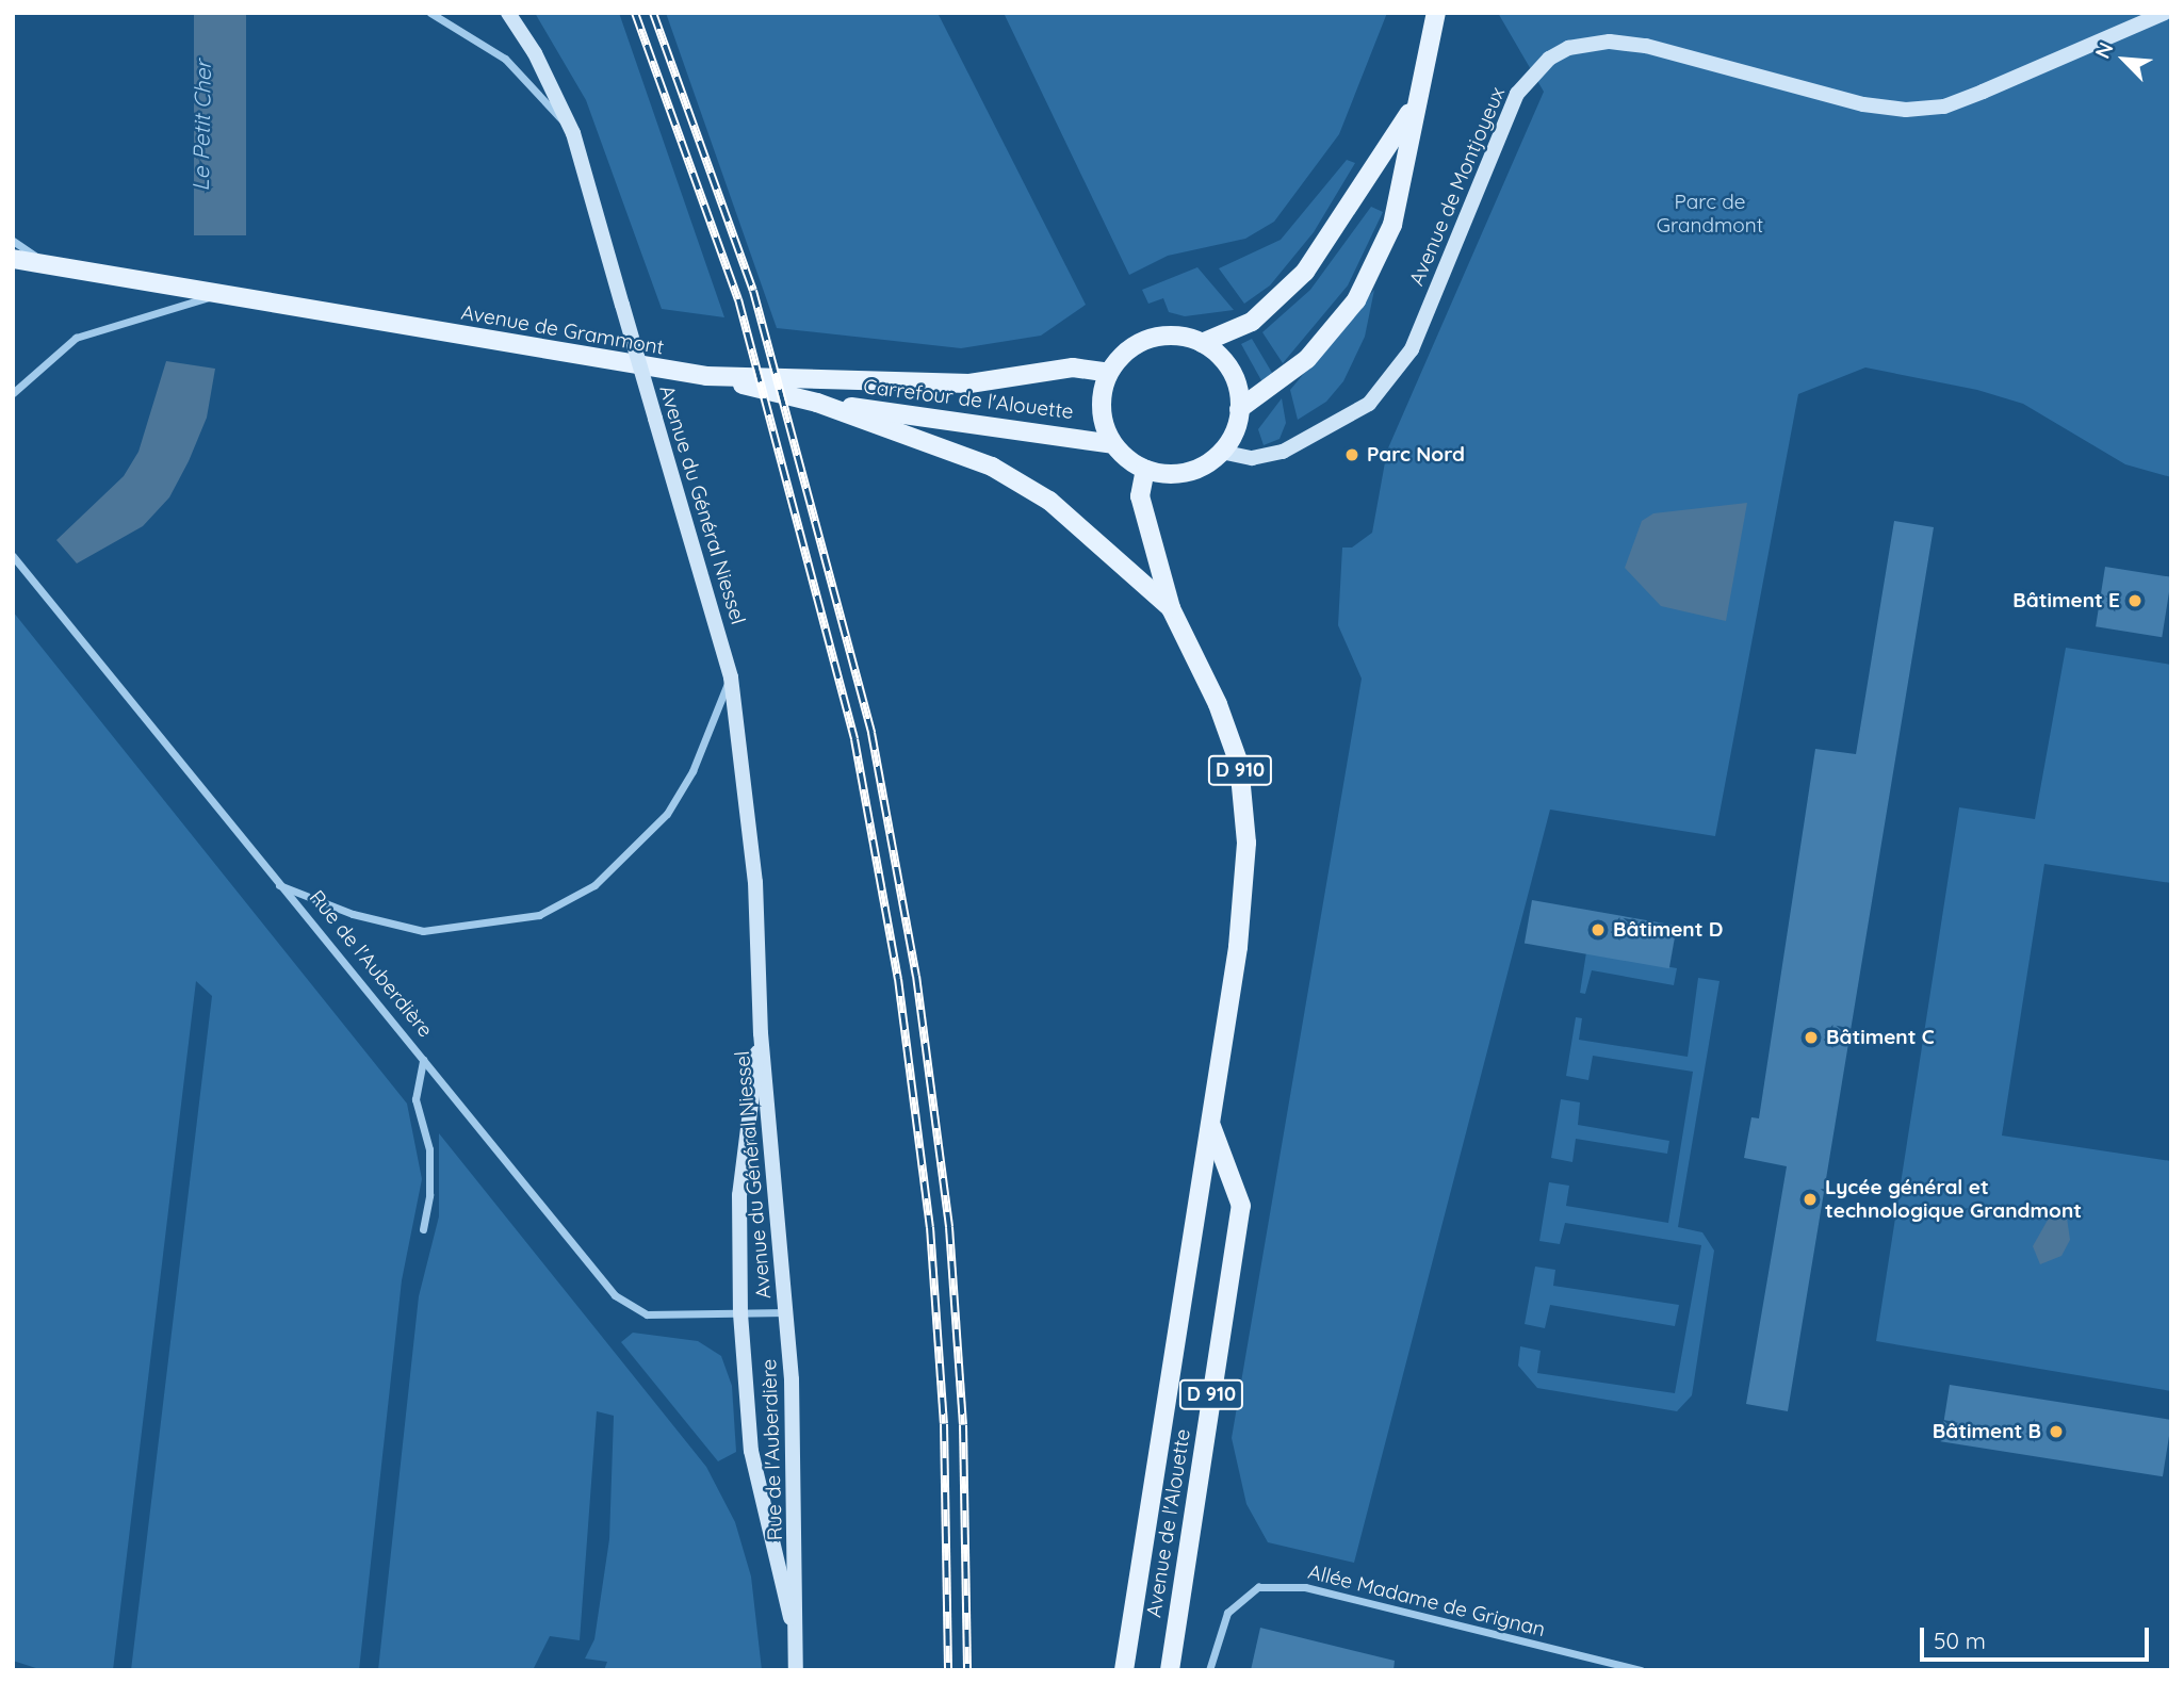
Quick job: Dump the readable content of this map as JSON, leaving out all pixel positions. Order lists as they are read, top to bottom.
{
  "streets": {
    "main road": [
      "Avenue de Grammont",
      "Carrefour de l'Alouette",
      "D 910",
      "Avenue de l'Alouette"
    ],
    "street": [
      "Avenue de Montjoyeux",
      "Avenue du Général Niessel",
      "Rue de l'Auberdière",
      "Allée Madame de Grignan"
    ]
  },
  "crossings": [
    ["Avenue de Montjoyeux", "Avenue de Grammont"],
    ["Avenue de Montjoyeux", "Carrefour de l'Alouette"],
    ["Avenue de Montjoyeux", "D 910"],
    ["Avenue de Grammont", "Carrefour de l'Alouette"],
    ["Avenue de Grammont", "D 910"],
    ["Carrefour de l'Alouette", "D 910"],
    ["Carrefour de l'Alouette", "Avenue de l'Alouette"],
    ["Avenue du Général Niessel", "Rue de l'Auberdière"],
    ["D 910", "Avenue de l'Alouette"]
  ],
  "water": ["Le Petit Cher"],
  "parks": ["Parc de Grandmont"],
  "places": [
    "Parc Nord",
    "Bâtiment E",
    "Bâtiment D",
    "Bâtiment C",
    "Lycée général et technologique Grandmont",
    "Bâtiment B"
  ],
  "scale_bar": "50 m",
  "north": "top left"
}
